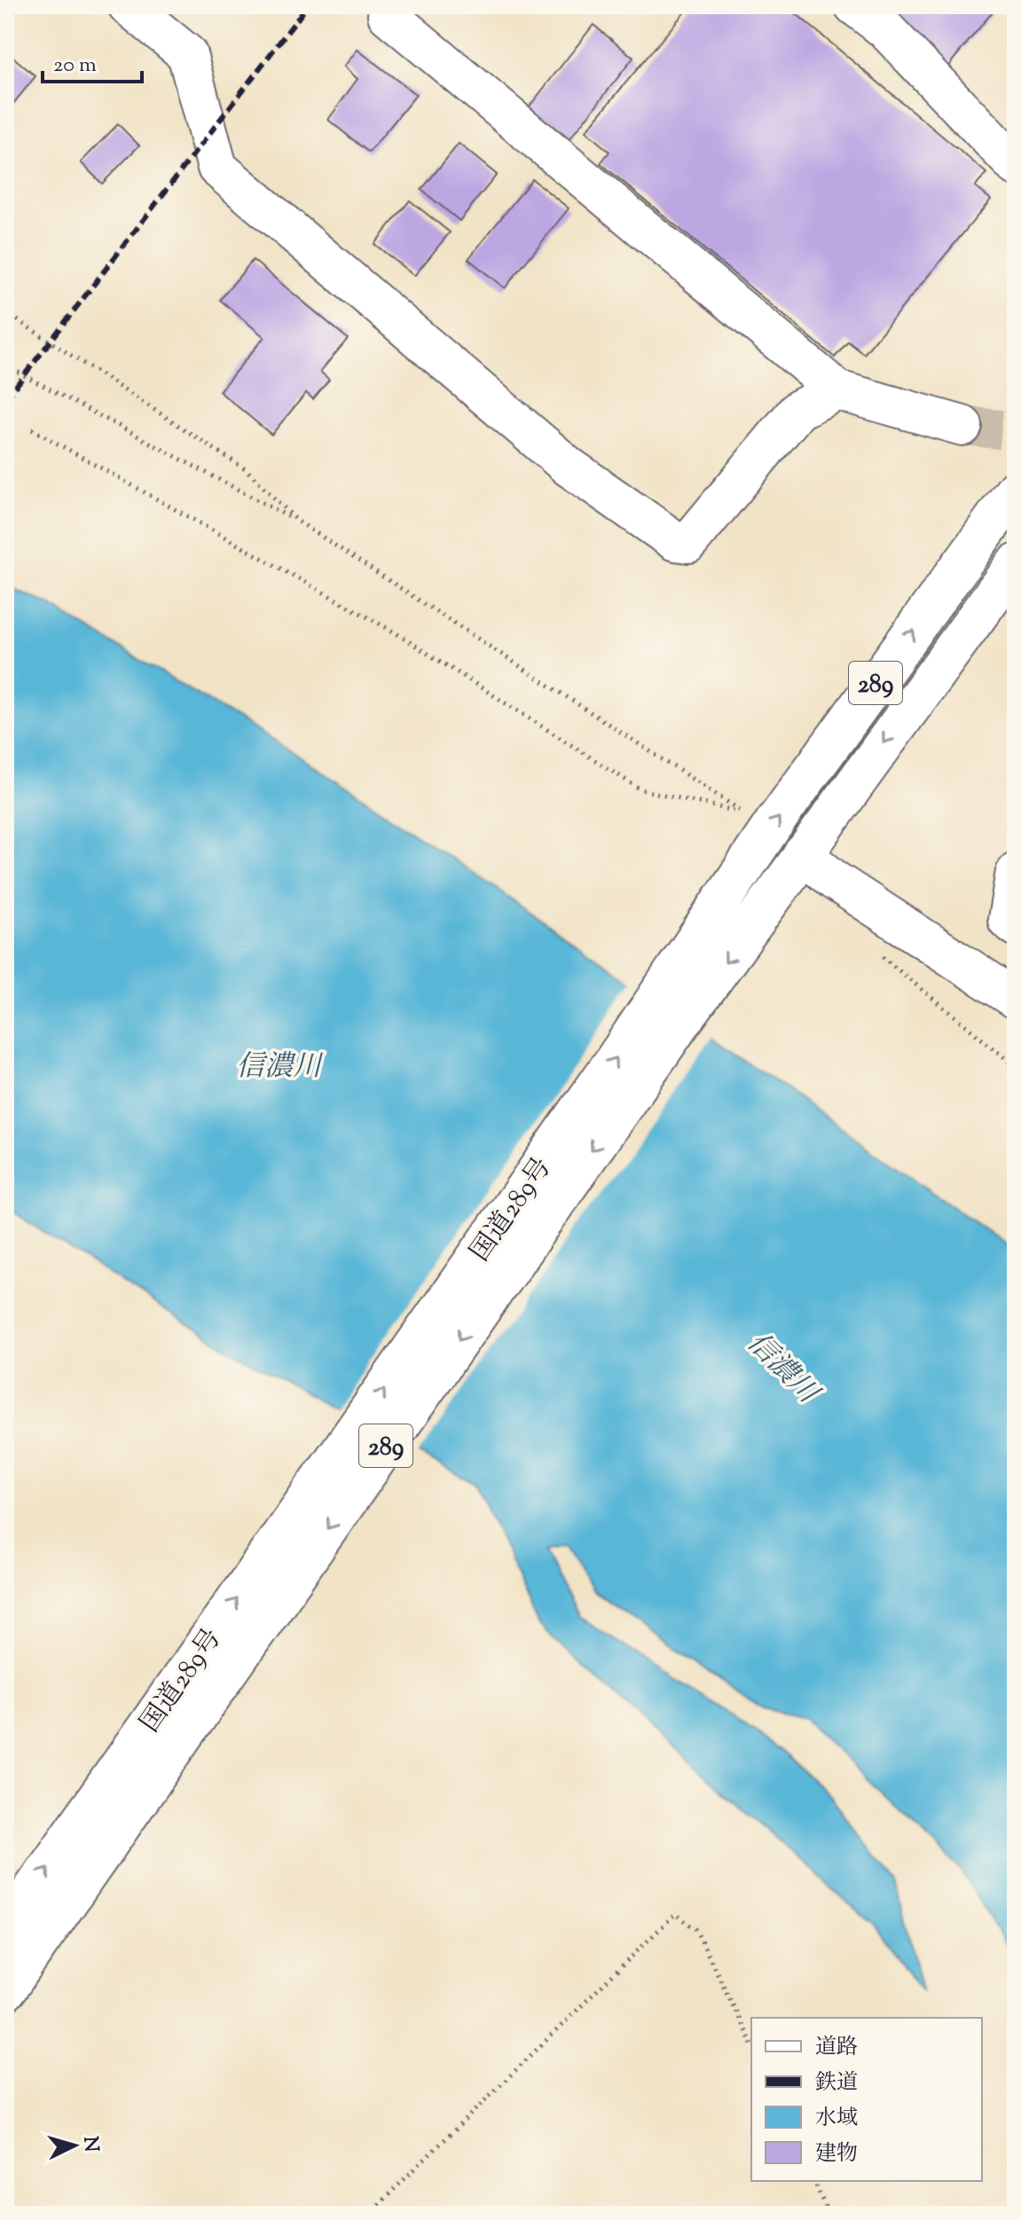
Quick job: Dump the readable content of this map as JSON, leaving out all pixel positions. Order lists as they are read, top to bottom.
{
  "streets": {
    "main road": ["289", "国道289号"]
  },
  "water": ["信濃川"],
  "legend": [
    "道路",
    "鉄道",
    "水域",
    "建物"
  ],
  "scale_bar": "20 m",
  "north": "right"
}
